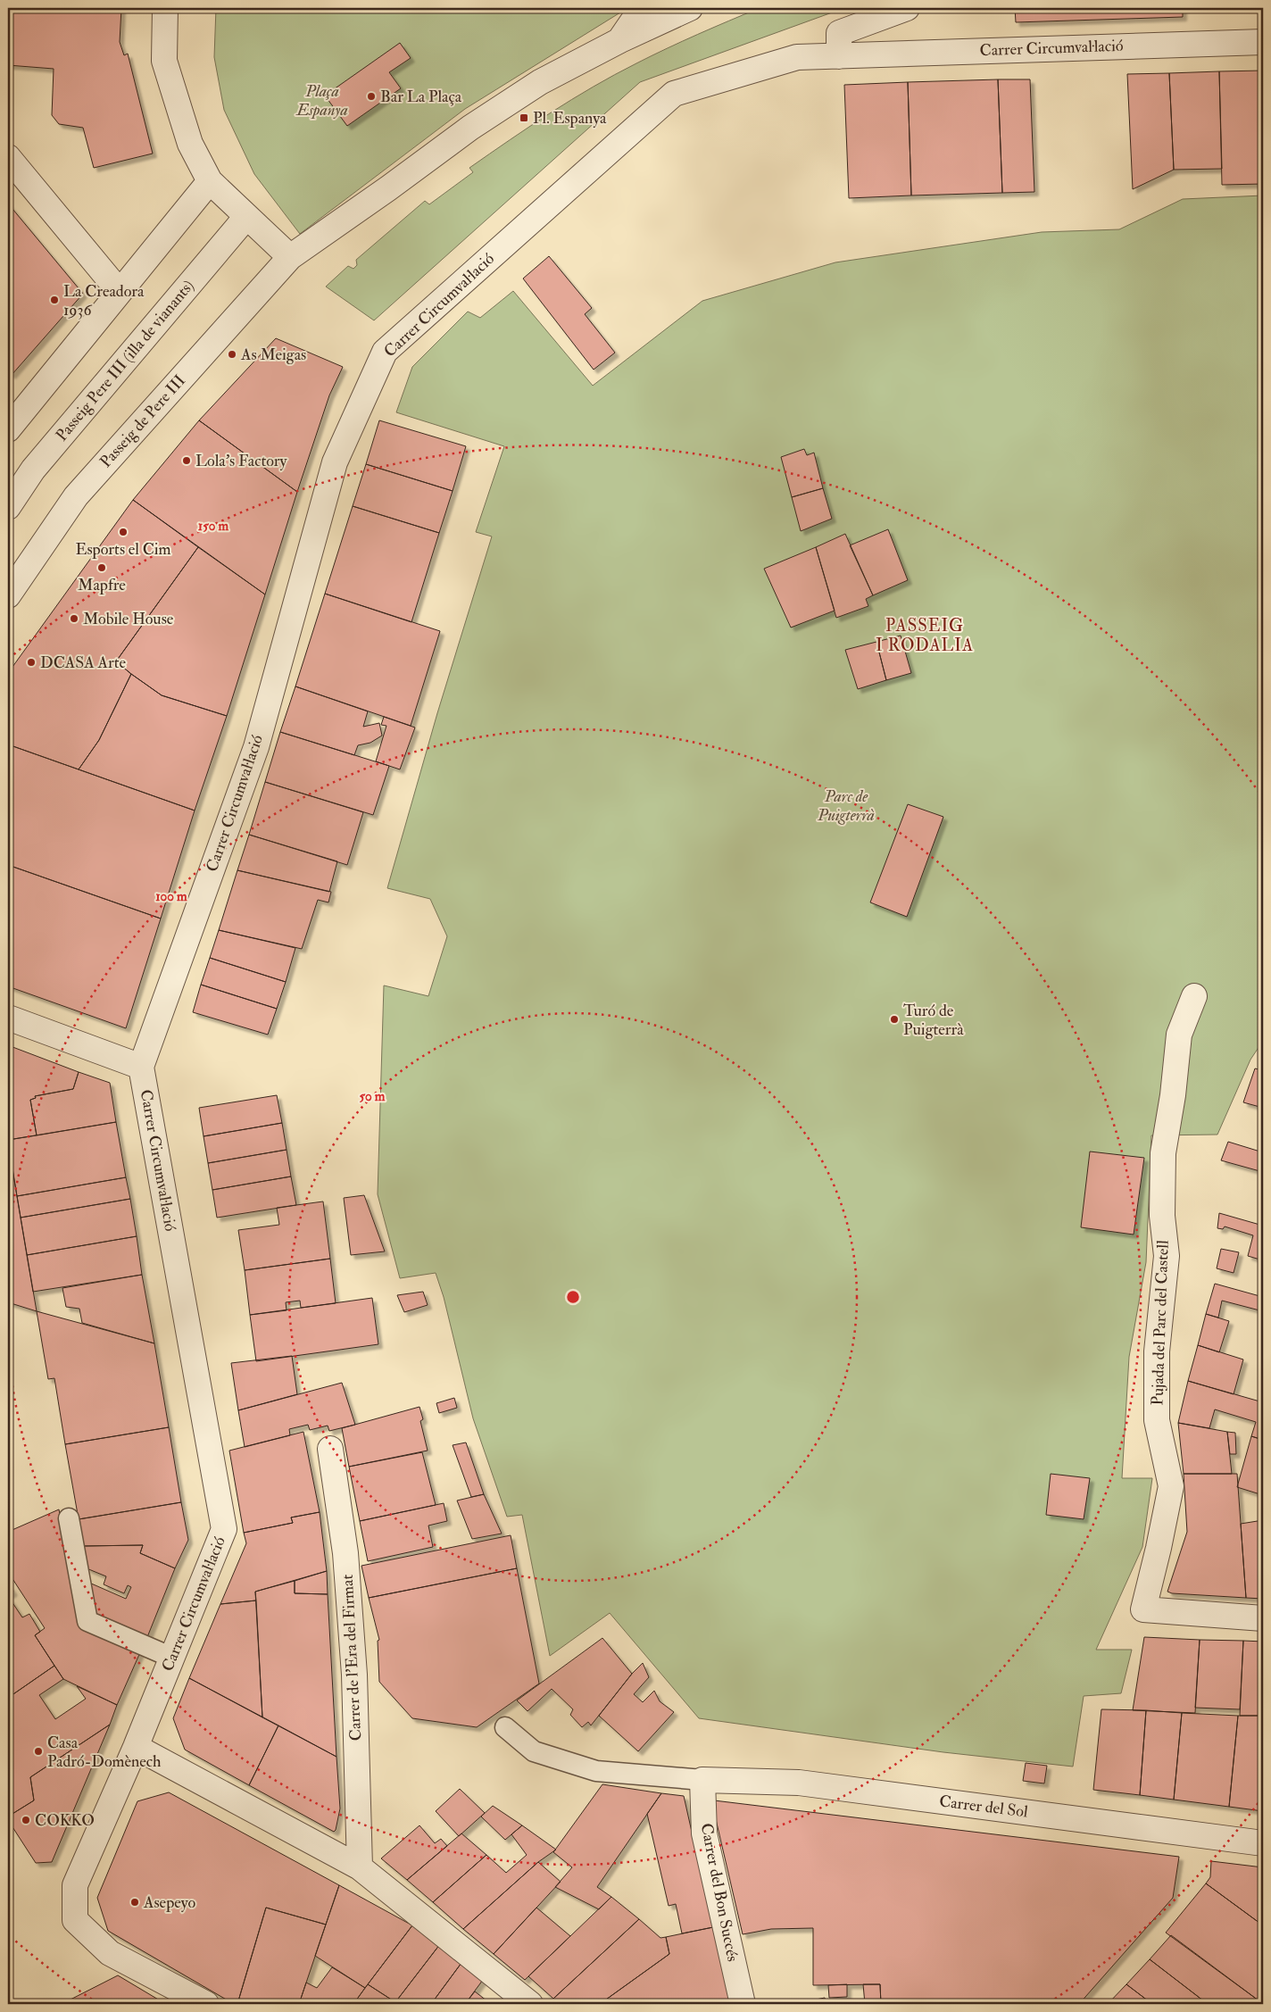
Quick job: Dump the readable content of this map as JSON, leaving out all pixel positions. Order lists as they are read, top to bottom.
{
  "streets": {
    "street": [
      "Carrer Circumval·lació",
      "Passeig Pere III (illa de vianants)",
      "Passeig de Pere III",
      "Pujada del Parc del Castell",
      "Carrer de l'Era del Firmat",
      "Carrer del Sol",
      "Carrer del Bon Succés"
    ]
  },
  "crossings": [
    ["Carrer del Sol", "Carrer del Bon Succés"]
  ],
  "districts": ["PASSEIG I RODALIA"],
  "parks": ["Plaça Espanya", "Parc de Puigterrà"],
  "places": {
    "other": [
      "Bar La Plaça",
      "La Creadora 1936",
      "As Meigas",
      "Lola’s Factory",
      "Esports el Cim",
      "Mapfre",
      "Mobile House",
      "DCASA Arte",
      "Turó de Puigterrà",
      "Casa Padró-Domènech",
      "COKKO",
      "Asepeyo"
    ],
    "transit": ["Pl. Espanya"]
  },
  "rings": ["150 m", "100 m", "50 m"]
}
